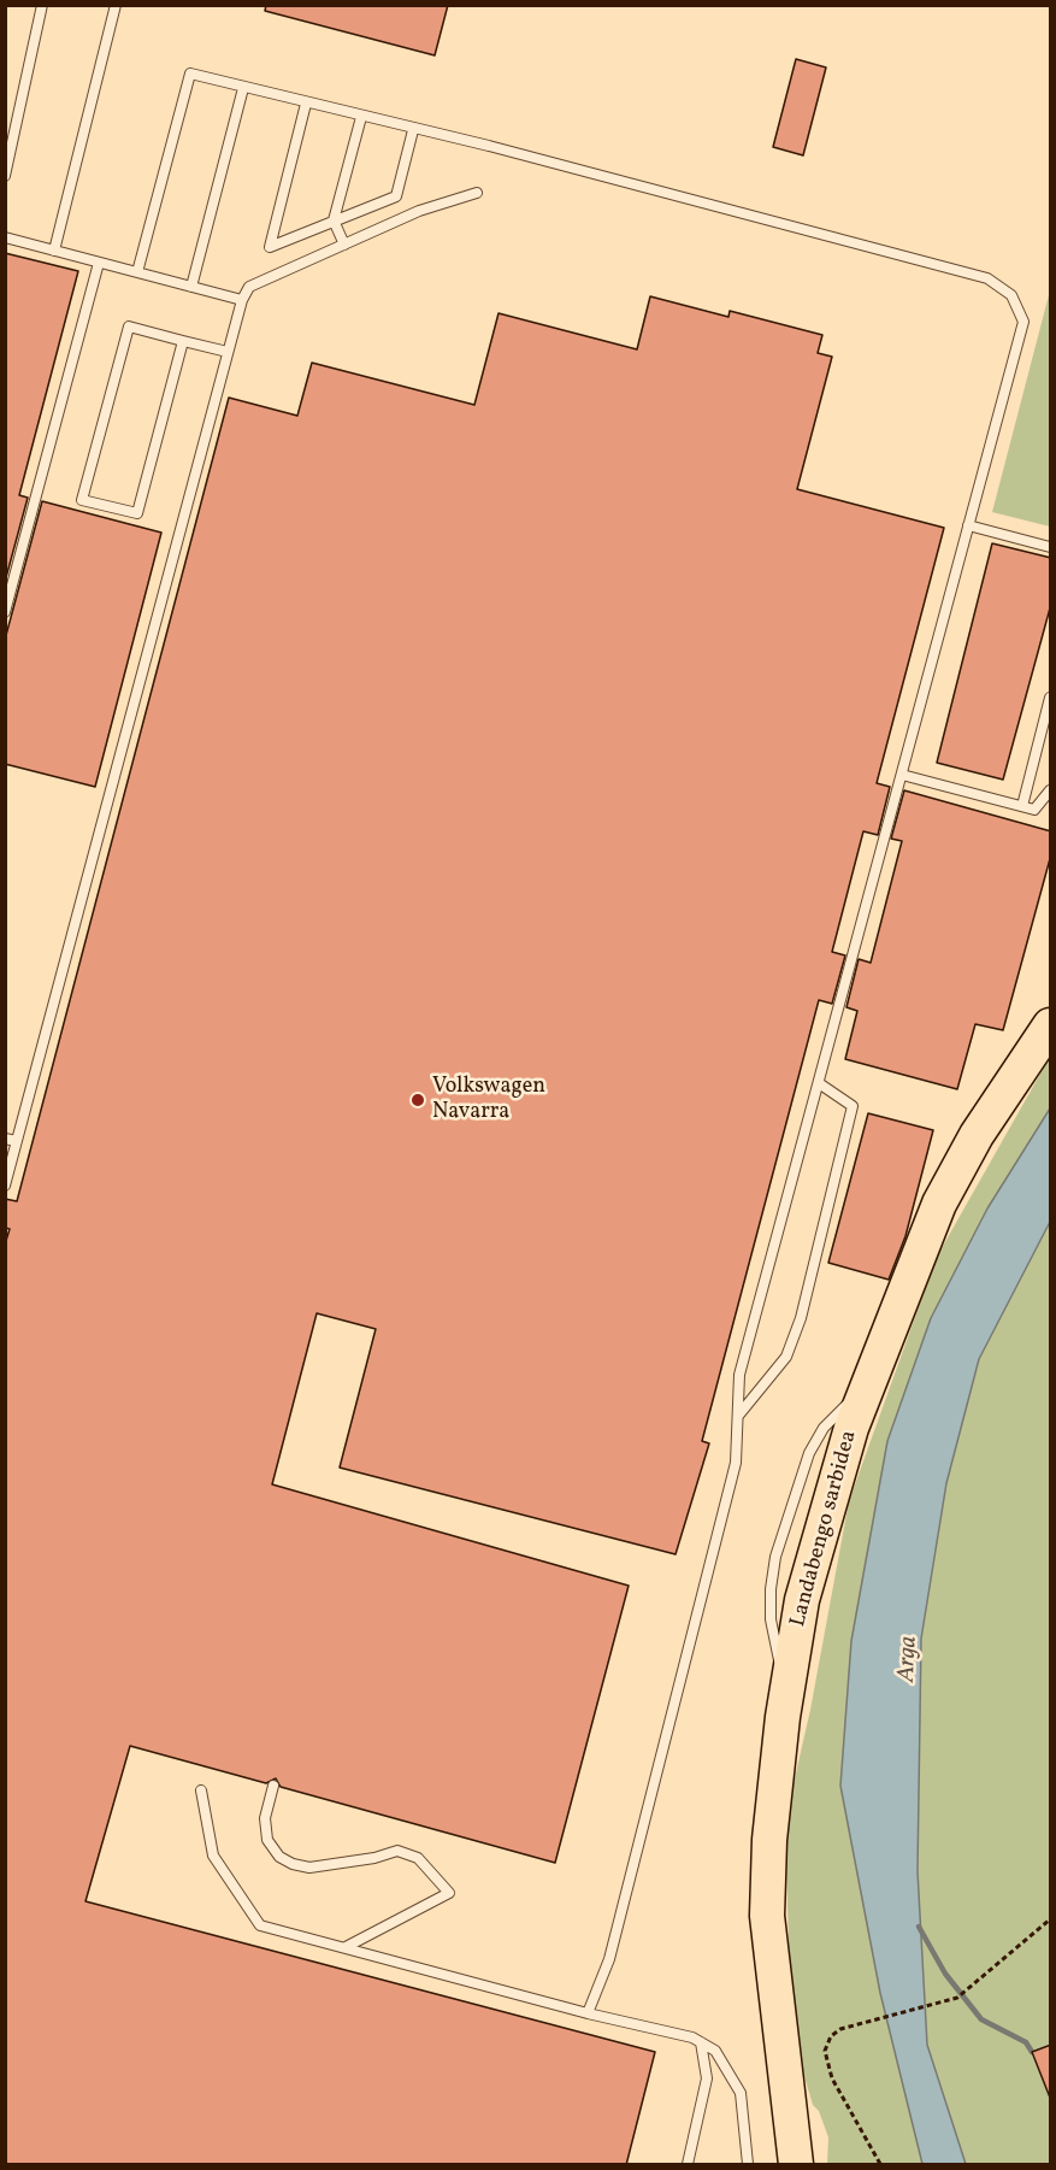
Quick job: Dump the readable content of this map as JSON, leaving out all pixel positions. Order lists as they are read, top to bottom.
{
  "streets": {
    "highway": ["Landabengo sarbidea"]
  },
  "water": ["Arga"],
  "places": ["Volkswagen Navarra"]
}
